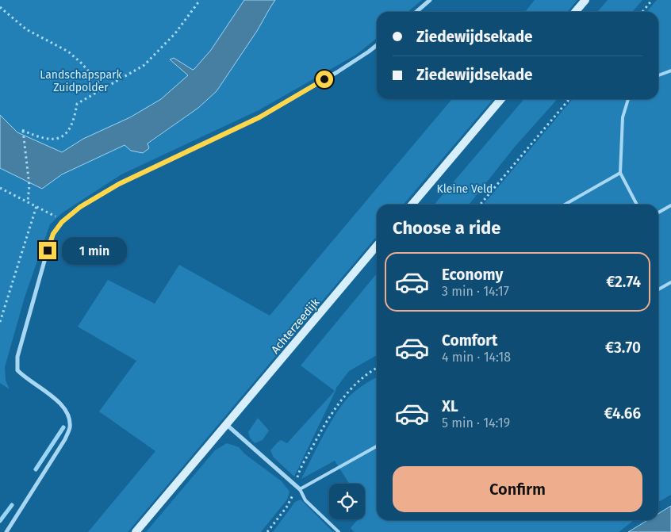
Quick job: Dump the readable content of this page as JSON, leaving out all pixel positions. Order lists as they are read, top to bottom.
{
  "streets": {
    "main road": ["Achterzeedijk"]
  },
  "parks": ["Landschapspark Zuidpolder", "Kleine Veld"],
  "page": {
    "banner": ["Ziedewijdsekade", "Ziedewijdsekade"],
    "heading": "Choose a ride",
    "bubble": "1 min",
    "list": [
      {
        "name": "Economy",
        "note": "3 min · 14:17",
        "value": "€2.74"
      },
      {
        "name": "Comfort",
        "note": "4 min · 14:18",
        "value": "€3.70"
      },
      {
        "name": "XL",
        "note": "5 min · 14:19",
        "value": "€4.66"
      }
    ],
    "buttons": "Confirm"
  }
}
